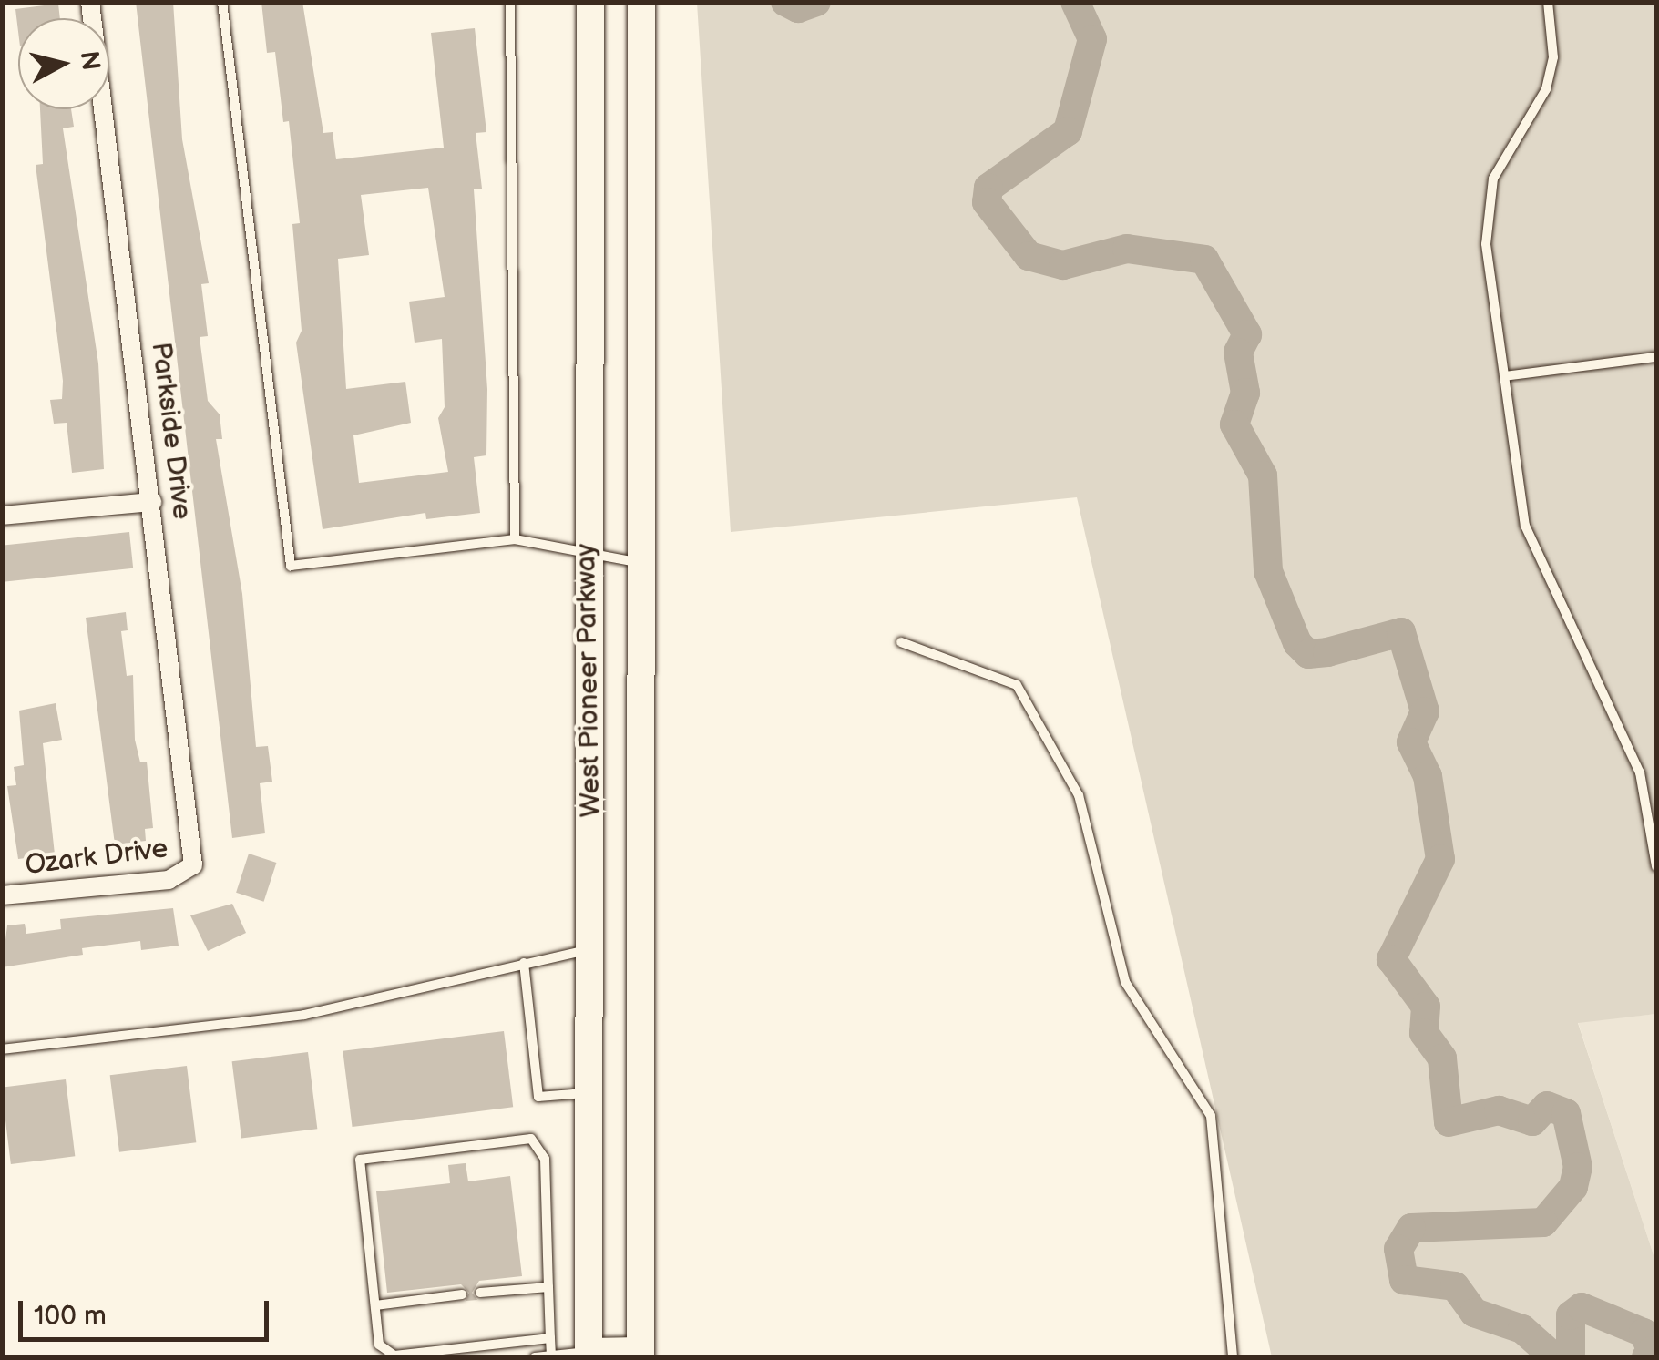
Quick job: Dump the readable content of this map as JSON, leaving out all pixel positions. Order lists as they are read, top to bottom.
{
  "streets": {
    "main road": ["West Pioneer Parkway"],
    "street": ["Parkside Drive", "Ozark Drive"]
  },
  "crossings": [
    ["Parkside Drive", "Ozark Drive"]
  ],
  "scale_bar": "100 m",
  "north": "right"
}
